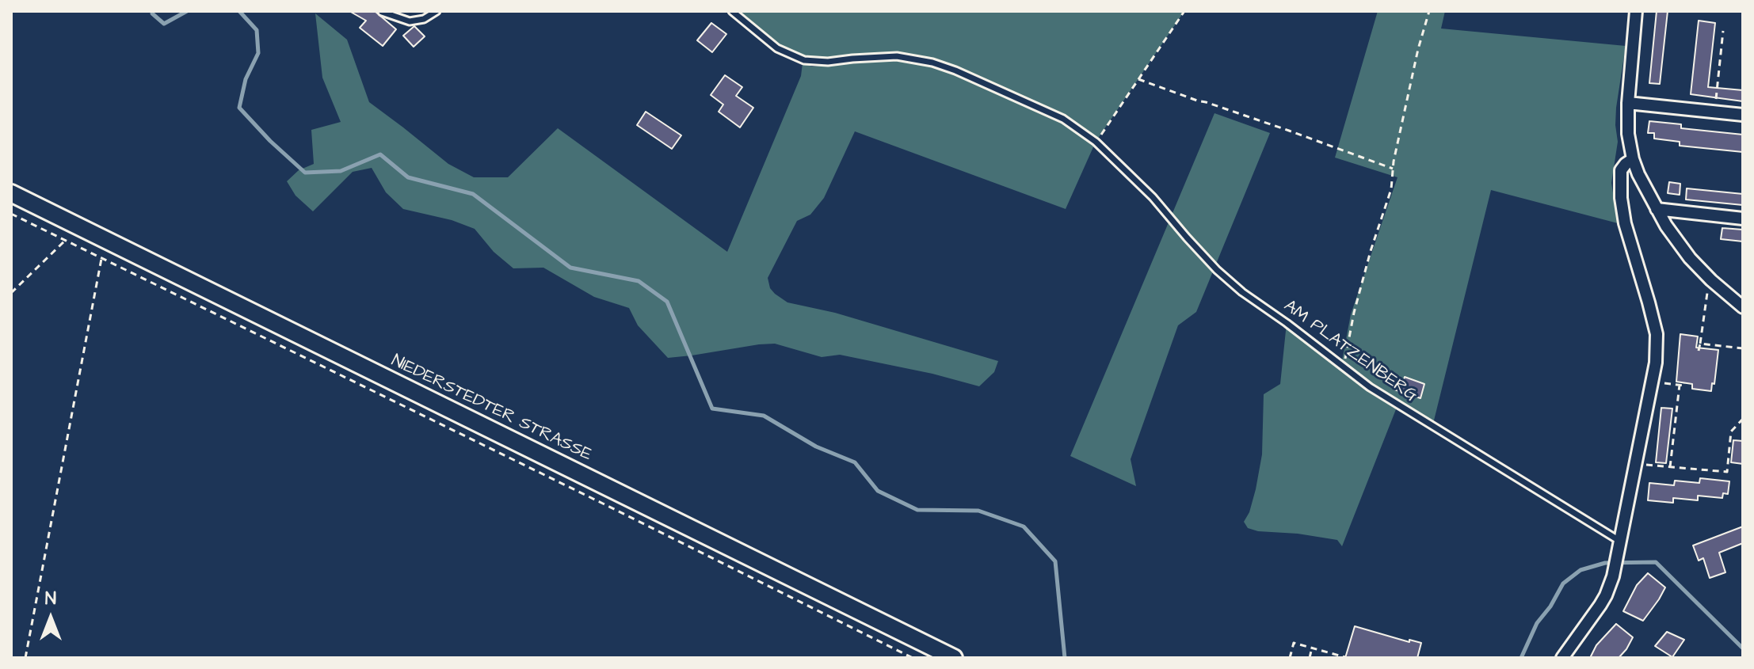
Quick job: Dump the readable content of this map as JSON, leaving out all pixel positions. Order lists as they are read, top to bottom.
{
  "streets": {
    "main road": ["NIEDERSTEDTER STRASSE"],
    "lane": ["AM PLATZENBERG"]
  },
  "north": "top"
}
